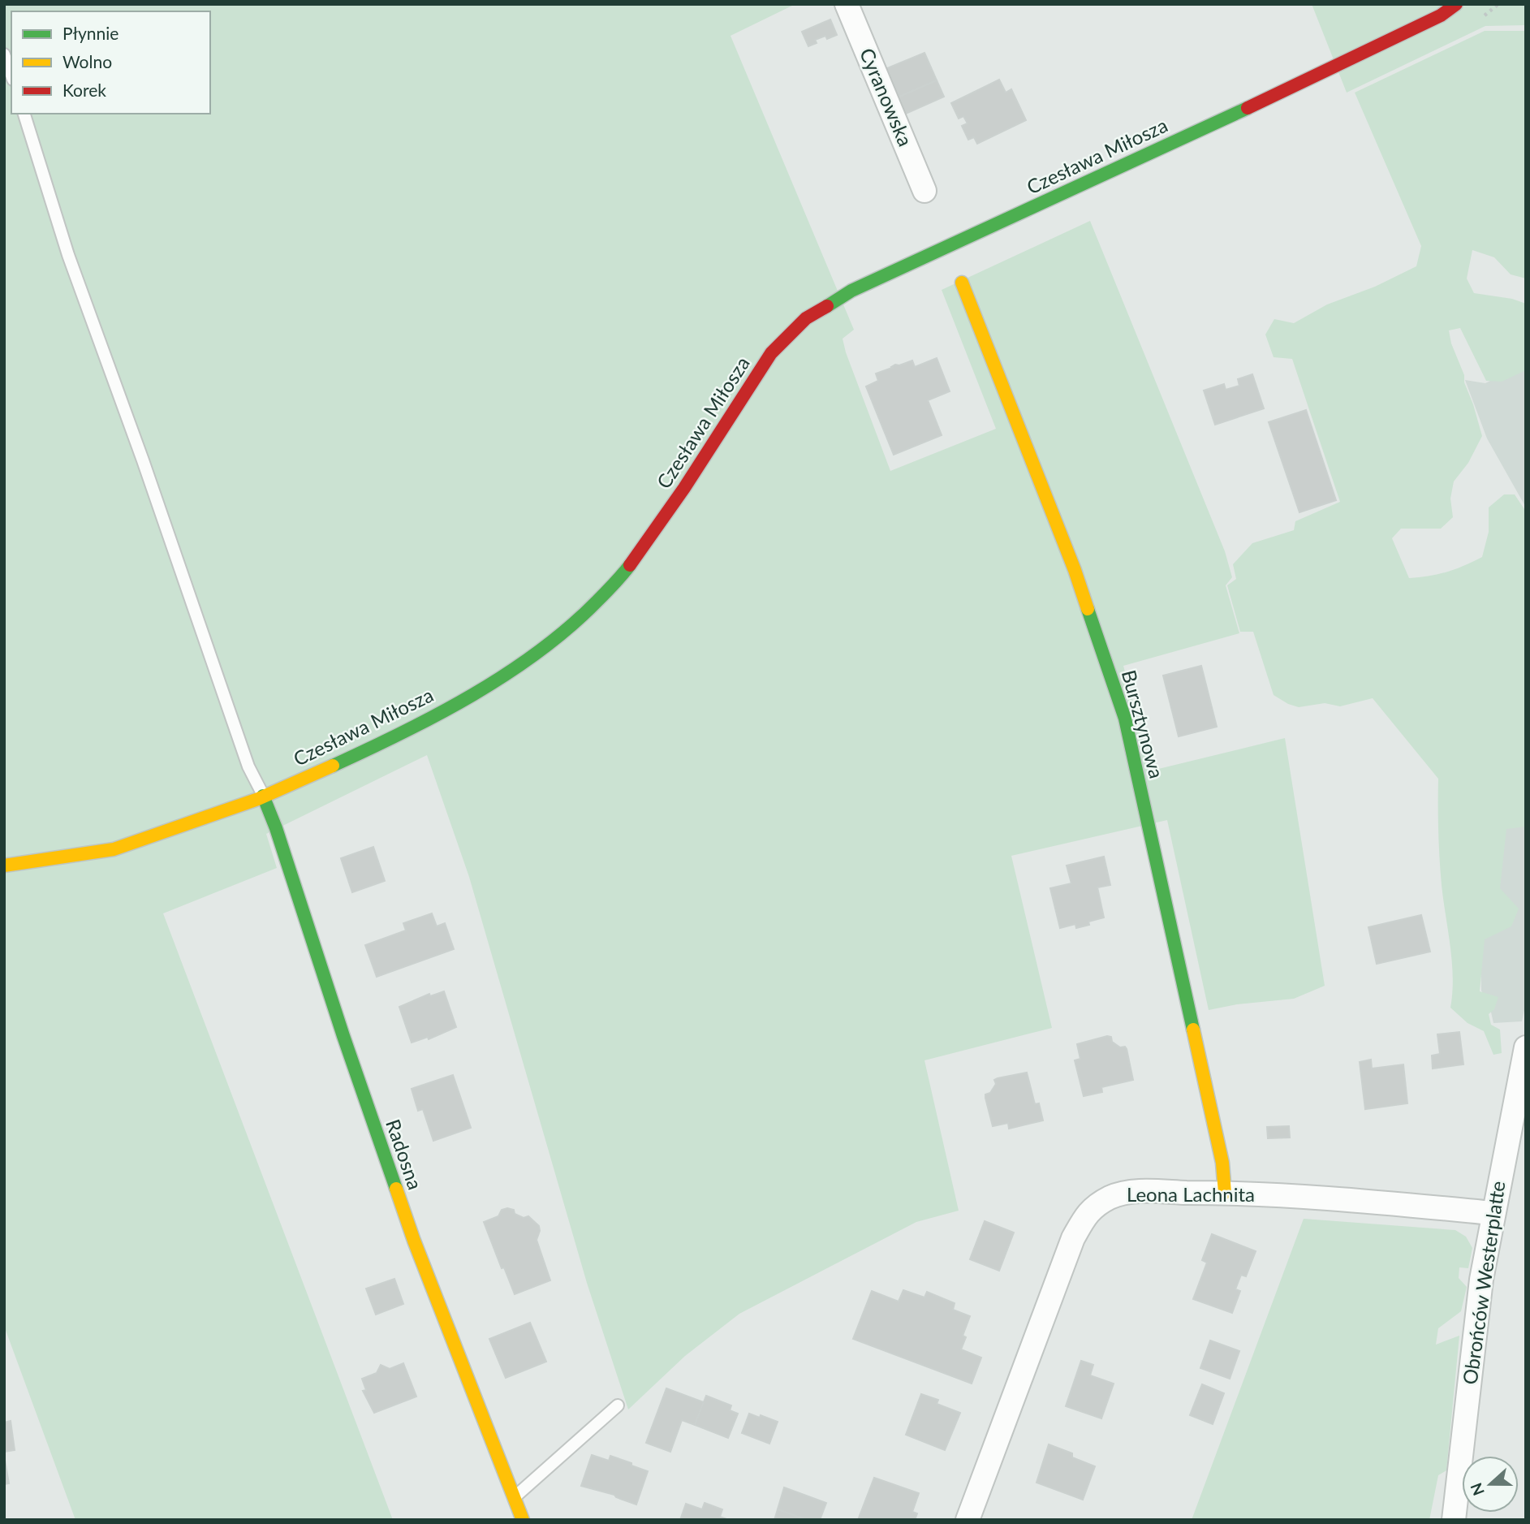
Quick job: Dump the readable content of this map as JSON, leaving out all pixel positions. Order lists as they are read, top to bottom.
{
  "streets": {
    "street": [
      "Cyranowska",
      "Czesława Miłosza",
      "Bursztynowa",
      "Radosna",
      "Leona Lachnita",
      "Obrońców Westerplatte"
    ]
  },
  "crossings": [
    ["Czesława Miłosza", "Radosna"],
    ["Bursztynowa", "Leona Lachnita"],
    ["Leona Lachnita", "Obrońców Westerplatte"]
  ],
  "legend": ["Płynnie", "Wolno", "Korek"],
  "north": "left"
}
